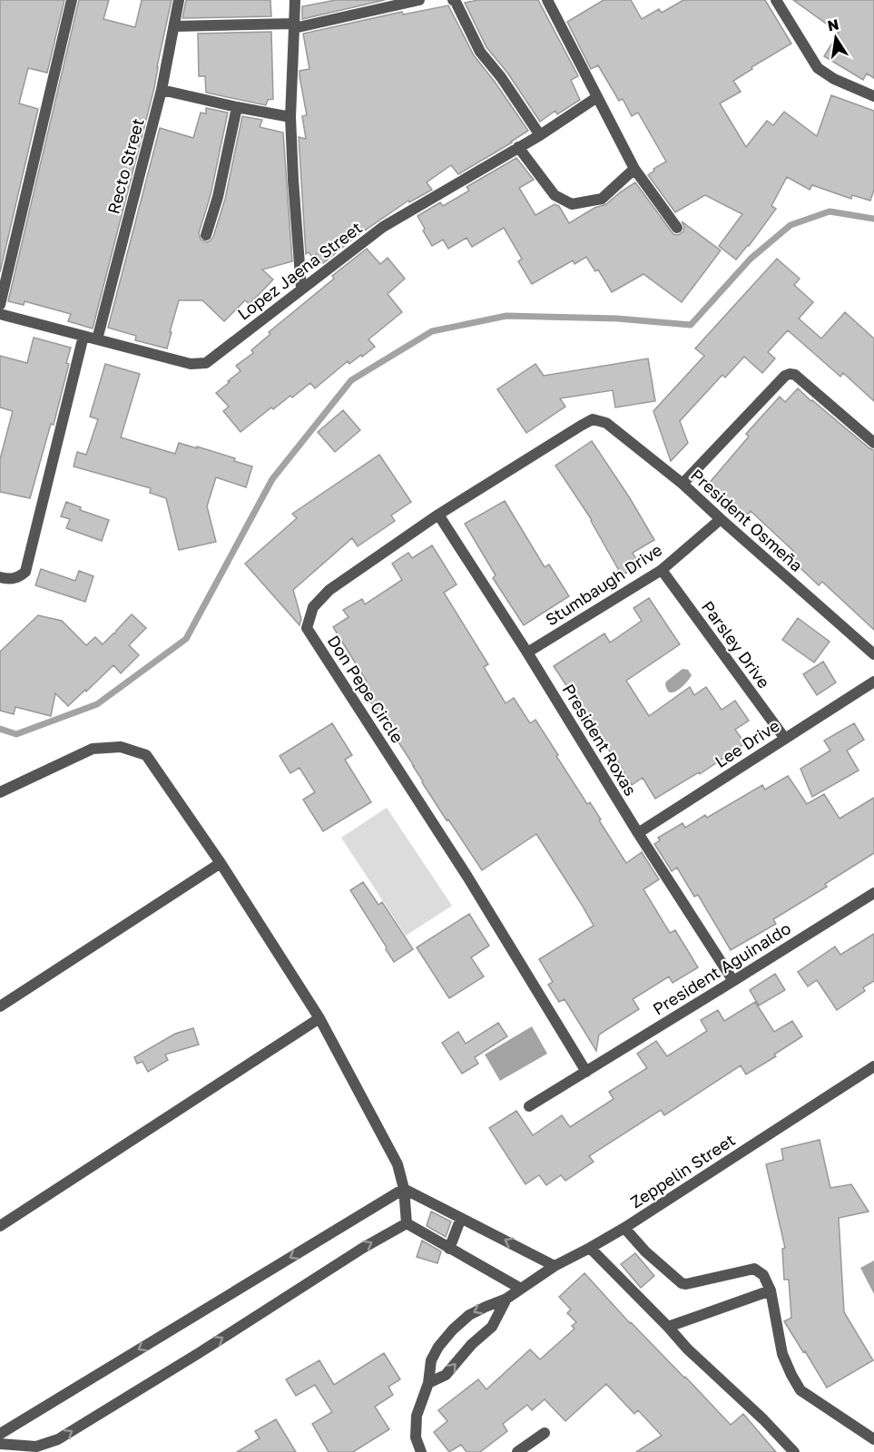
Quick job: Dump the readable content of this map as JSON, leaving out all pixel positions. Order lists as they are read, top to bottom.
{
  "streets": {
    "street": [
      "Recto Street",
      "Lopez Jaena Street",
      "President Osmeña",
      "Stumbaugh Drive",
      "Parsley Drive",
      "Don Pepe Circle",
      "President Roxas",
      "Lee Drive",
      "President Aguinaldo",
      "Zeppelin Street"
    ]
  },
  "crossings": [
    ["Recto Street", "Lopez Jaena Street"],
    ["President Osmeña", "Stumbaugh Drive"],
    ["President Osmeña", "Don Pepe Circle"],
    ["Stumbaugh Drive", "Parsley Drive"],
    ["Stumbaugh Drive", "President Roxas"],
    ["Parsley Drive", "Lee Drive"],
    ["Don Pepe Circle", "President Roxas"],
    ["Don Pepe Circle", "President Aguinaldo"],
    ["President Roxas", "Lee Drive"],
    ["President Roxas", "President Aguinaldo"]
  ],
  "north": "top"
}
